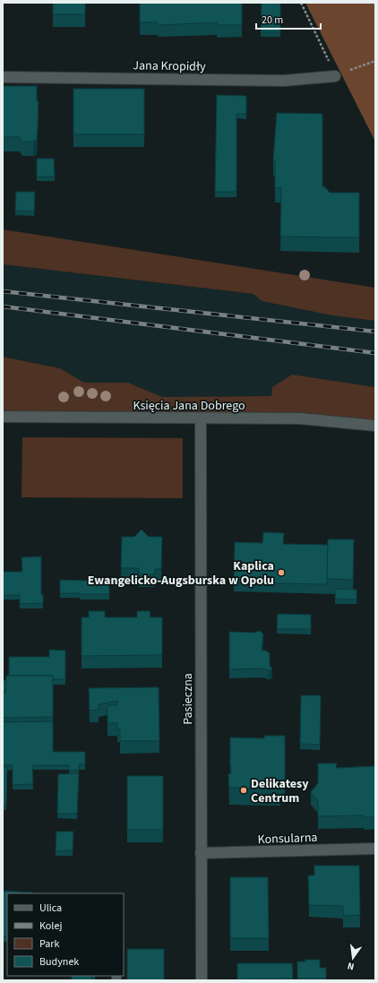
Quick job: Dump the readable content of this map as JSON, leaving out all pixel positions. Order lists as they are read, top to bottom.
{
  "streets": {
    "street": [
      "Jana Kropidły",
      "Księcia Jana Dobrego",
      "Pasieczna",
      "Konsularna"
    ]
  },
  "crossings": [
    ["Księcia Jana Dobrego", "Pasieczna"],
    ["Pasieczna", "Konsularna"]
  ],
  "places": ["Kaplica Ewangelicko-Augsburska w Opolu", "Delikatesy Centrum"],
  "legend": [
    "Ulica",
    "Kolej",
    "Park",
    "Budynek"
  ],
  "scale_bar": "20 m",
  "north": "bottom"
}
